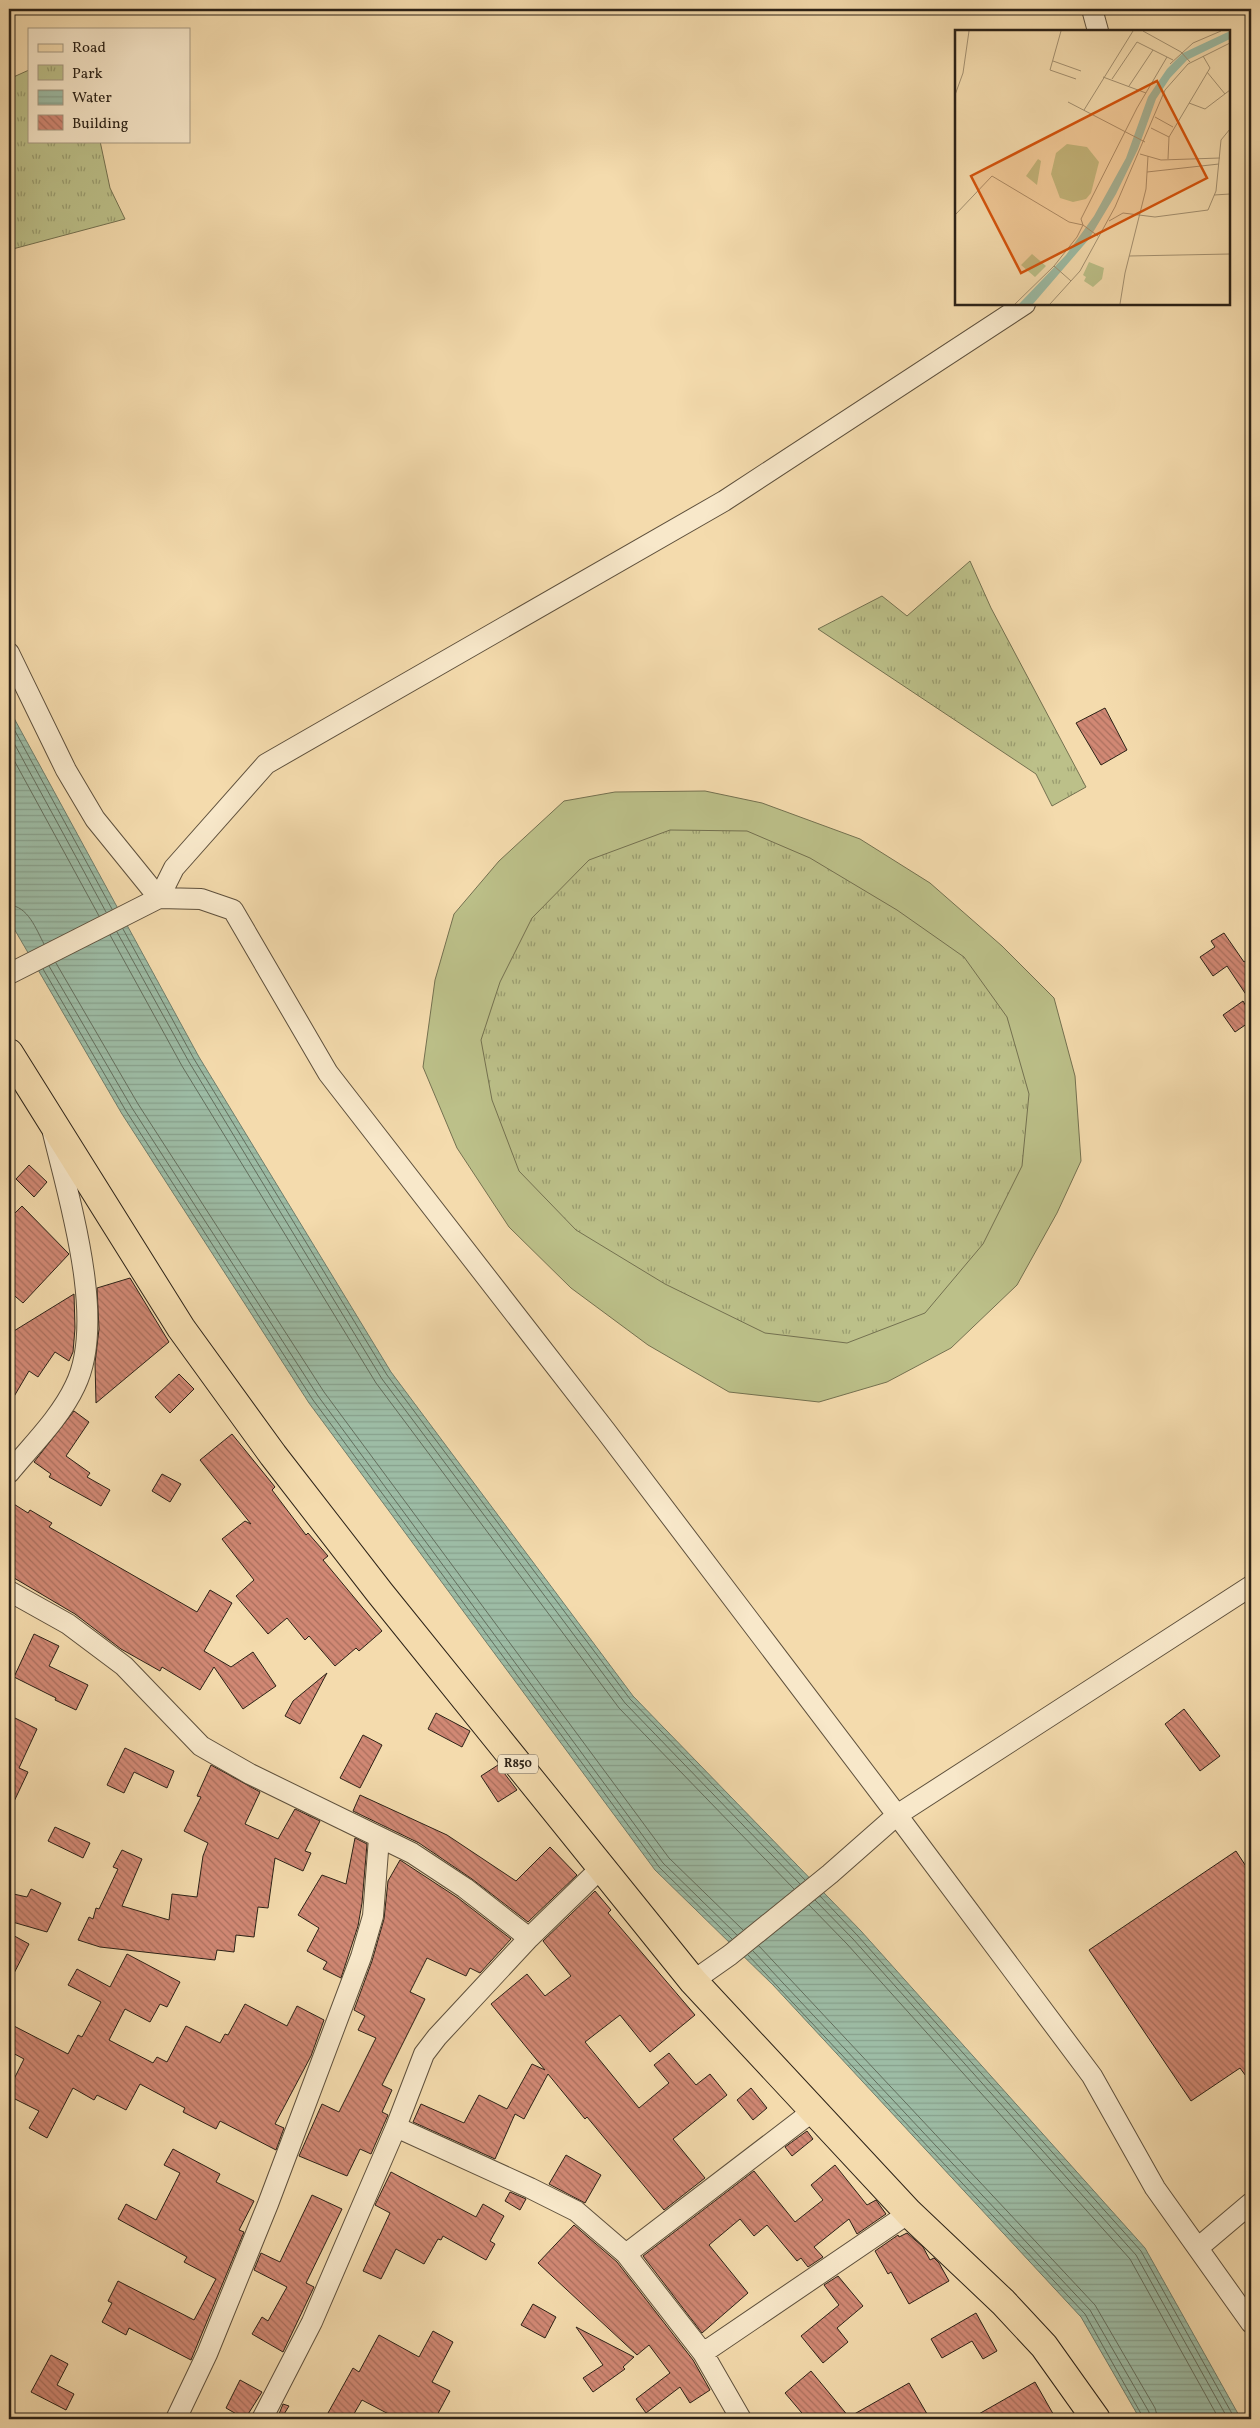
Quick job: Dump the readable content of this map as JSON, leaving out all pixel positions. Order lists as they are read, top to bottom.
{
  "streets": {
    "main road": ["R850"]
  },
  "legend": [
    "Road",
    "Park",
    "Water",
    "Building"
  ]
}
